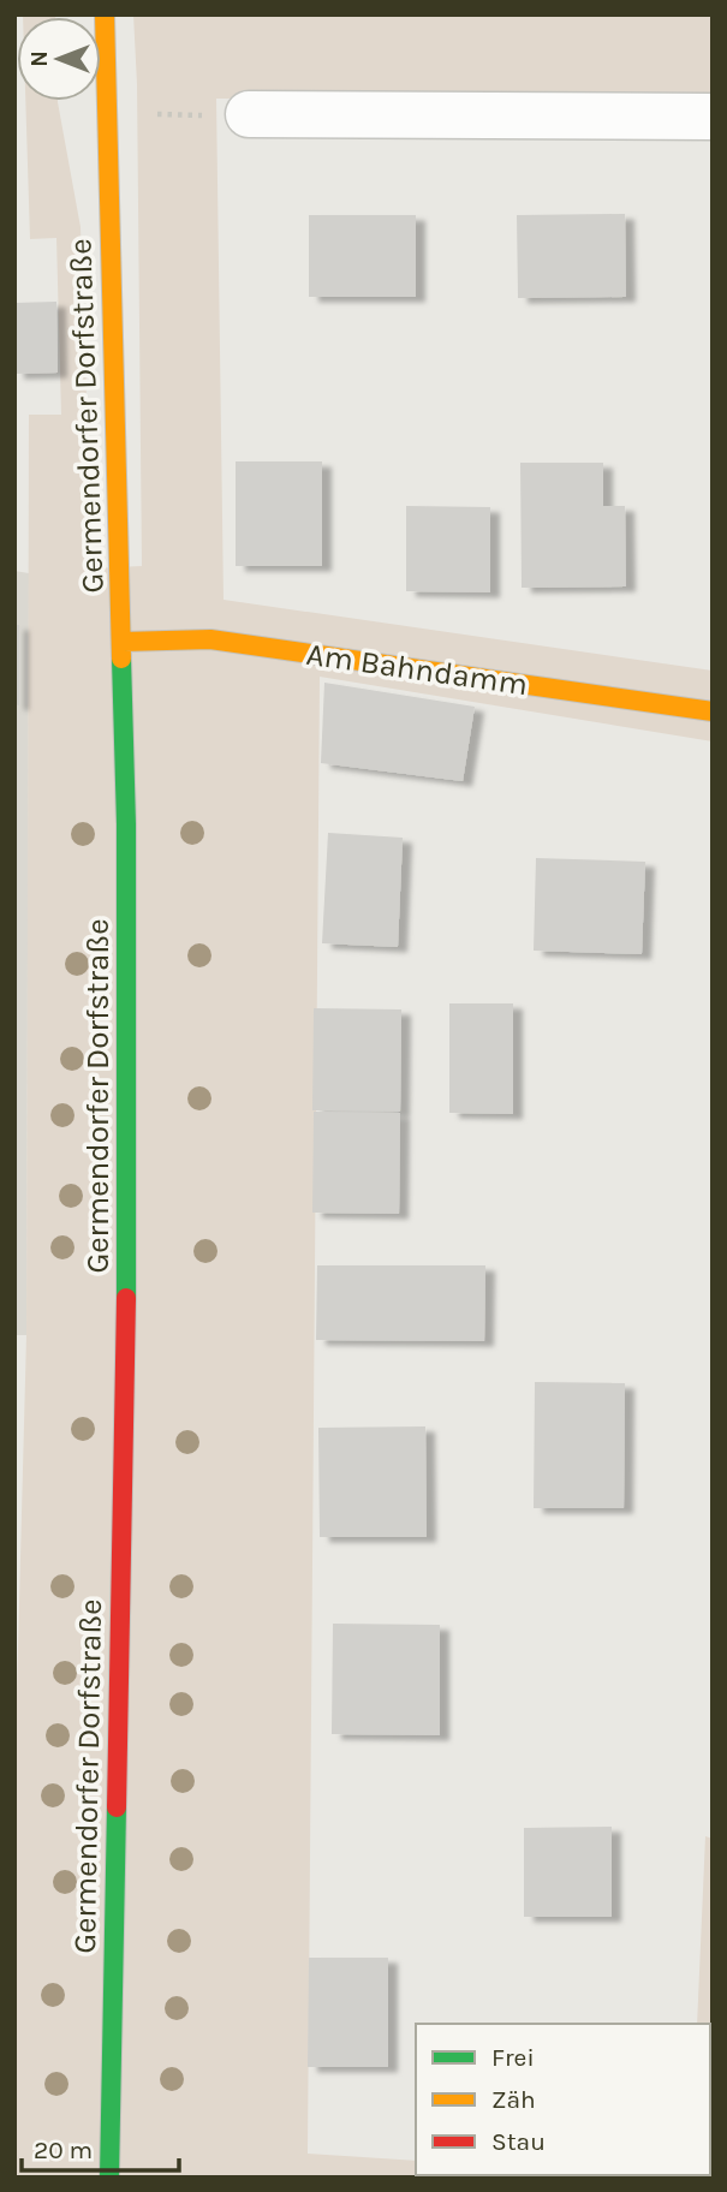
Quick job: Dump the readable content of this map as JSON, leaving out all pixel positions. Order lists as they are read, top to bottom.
{
  "streets": {
    "main road": ["Germendorfer Dorfstraße", "Am Bahndamm"]
  },
  "crossings": [
    ["Germendorfer Dorfstraße", "Am Bahndamm"]
  ],
  "legend": ["Frei", "Zäh", "Stau"],
  "scale_bar": "20 m",
  "north": "left"
}
